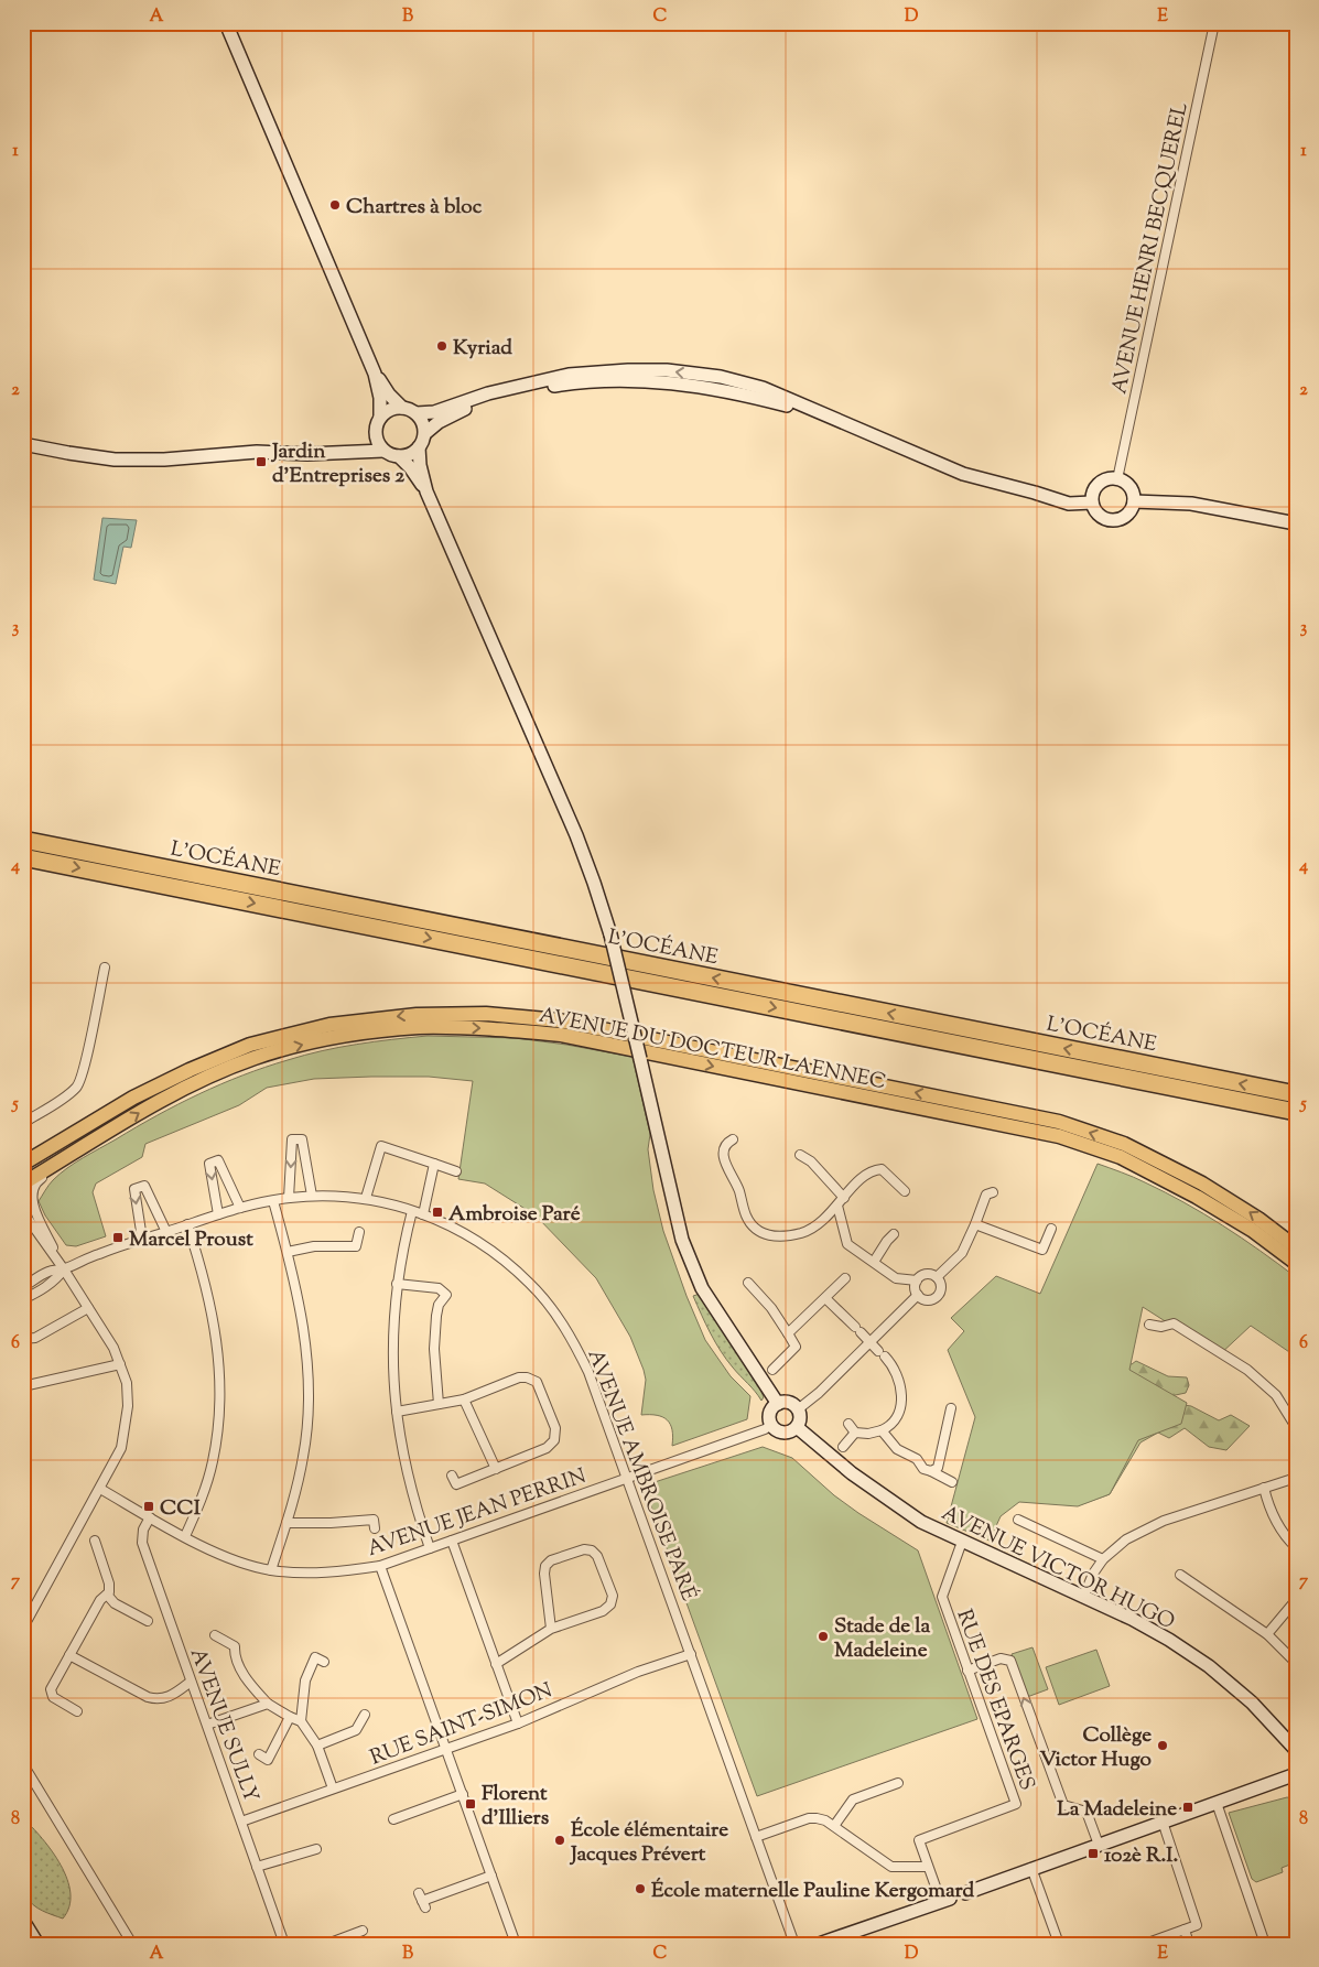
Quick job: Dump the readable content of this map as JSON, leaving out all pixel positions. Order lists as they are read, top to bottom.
{
  "streets": {
    "highway": ["L’OCÉANE"],
    "main road": ["AVENUE DU DOCTEUR LAENNEC", "AVENUE VICTOR HUGO"],
    "street": [
      "AVENUE HENRI BECQUEREL",
      "AVENUE AMBROISE PARÉ",
      "AVENUE JEAN PERRIN",
      "RUE DES EPARGES",
      "RUE SAINT-SIMON",
      "AVENUE SULLY"
    ]
  },
  "crossings": [
    ["AVENUE AMBROISE PARÉ", "AVENUE JEAN PERRIN"],
    ["AVENUE AMBROISE PARÉ", "RUE SAINT-SIMON"],
    ["AVENUE JEAN PERRIN", "AVENUE VICTOR HUGO"],
    ["AVENUE JEAN PERRIN", "AVENUE SULLY"],
    ["AVENUE VICTOR HUGO", "RUE DES EPARGES"],
    ["RUE SAINT-SIMON", "AVENUE SULLY"]
  ],
  "places": {
    "other": [
      "Chartres à bloc",
      "Kyriad",
      "Stade de la Madeleine",
      "Collège Victor Hugo",
      "École élémentaire Jacques Prévert",
      "École maternelle Pauline Kergomard"
    ],
    "transit": [
      "Jardin d'Entreprises 2",
      "Ambroise Paré",
      "Marcel Proust",
      "CCI",
      "Florent d'Illiers",
      "La Madeleine",
      "102è R.I."
    ]
  },
  "grid": {
    "columns": [
      "A",
      "B",
      "C",
      "D",
      "E"
    ],
    "rows": [
      "1",
      "2",
      "3",
      "4",
      "5",
      "6",
      "7",
      "8"
    ]
  }
}
